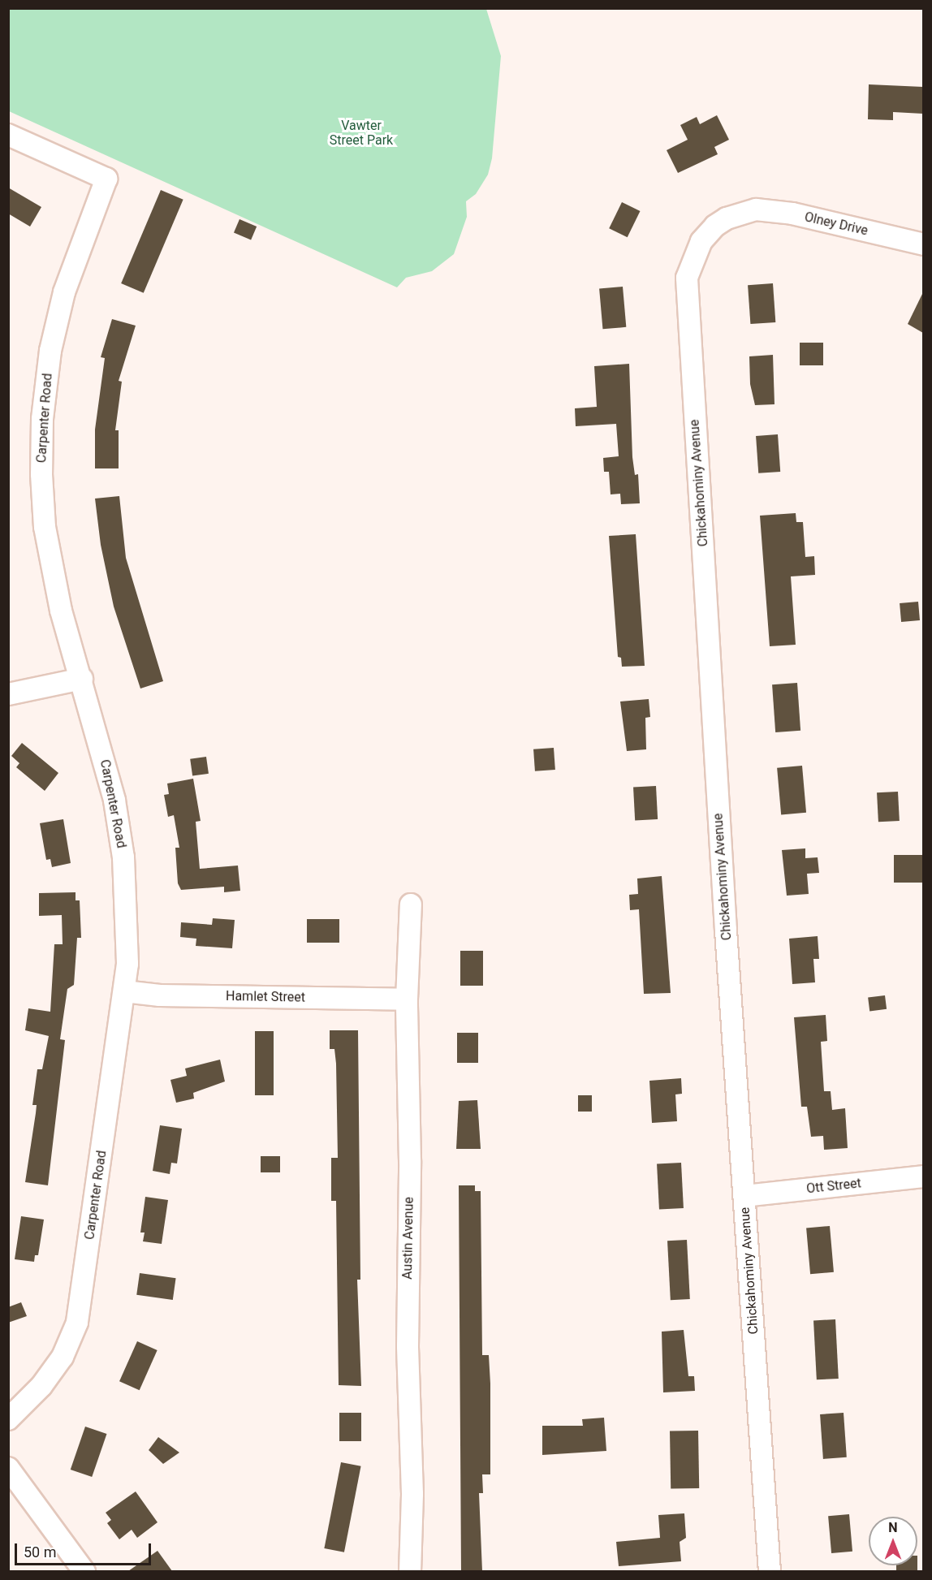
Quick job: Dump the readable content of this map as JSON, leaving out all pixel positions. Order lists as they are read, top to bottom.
{
  "streets": {
    "street": [
      "Olney Drive",
      "Carpenter Road",
      "Chickahominy Avenue",
      "Hamlet Street",
      "Ott Street",
      "Austin Avenue"
    ]
  },
  "crossings": [
    ["Olney Drive", "Chickahominy Avenue"],
    ["Carpenter Road", "Hamlet Street"],
    ["Chickahominy Avenue", "Ott Street"],
    ["Hamlet Street", "Austin Avenue"]
  ],
  "parks": ["Vawter Street Park"],
  "scale_bar": "50 m",
  "north": "top"
}
